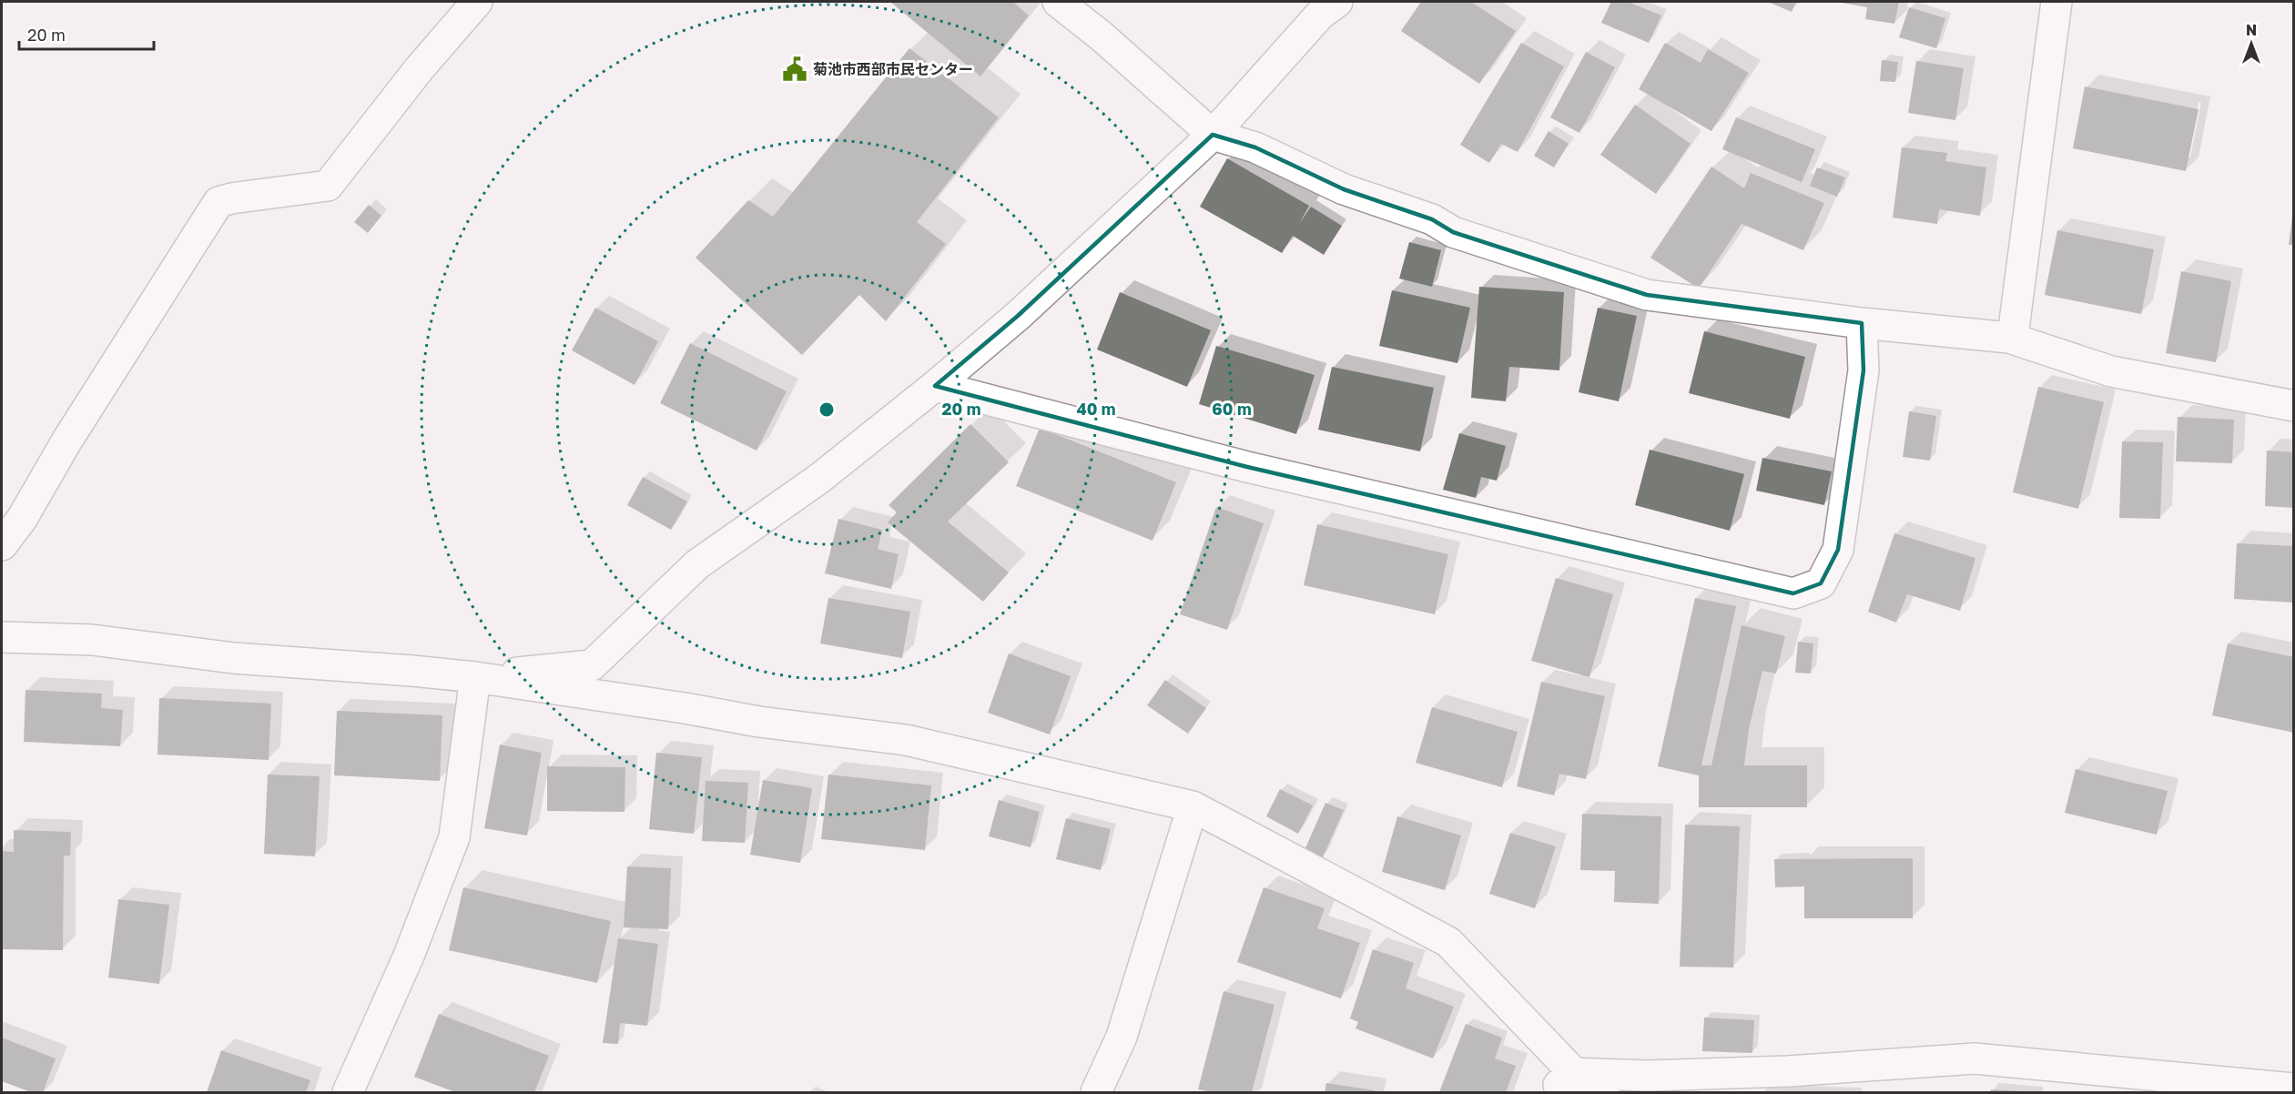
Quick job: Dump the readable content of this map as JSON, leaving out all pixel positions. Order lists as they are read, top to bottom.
{
  "places": {
    "public building": ["菊池市西部市民センター"]
  },
  "scale_bar": "20 m",
  "north": "top",
  "rings": ["20 m", "40 m", "60 m"]
}
